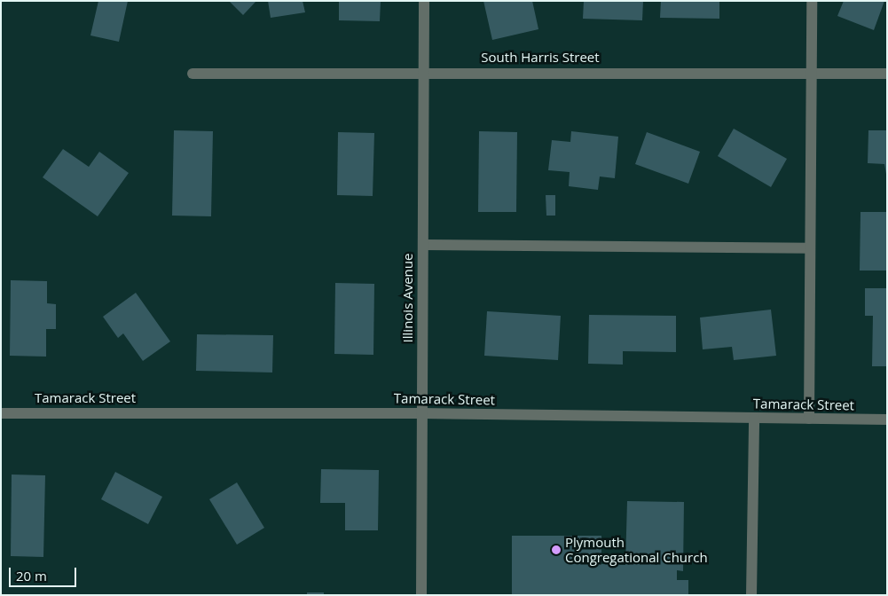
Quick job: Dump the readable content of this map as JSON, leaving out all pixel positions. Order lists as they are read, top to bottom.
{
  "streets": {
    "street": ["South Harris Street", "Illinois Avenue", "Tamarack Street"]
  },
  "crossings": [
    ["South Harris Street", "Illinois Avenue"],
    ["Illinois Avenue", "Tamarack Street"]
  ],
  "places": ["Plymouth Congregational Church"],
  "scale_bar": "20 m"
}
